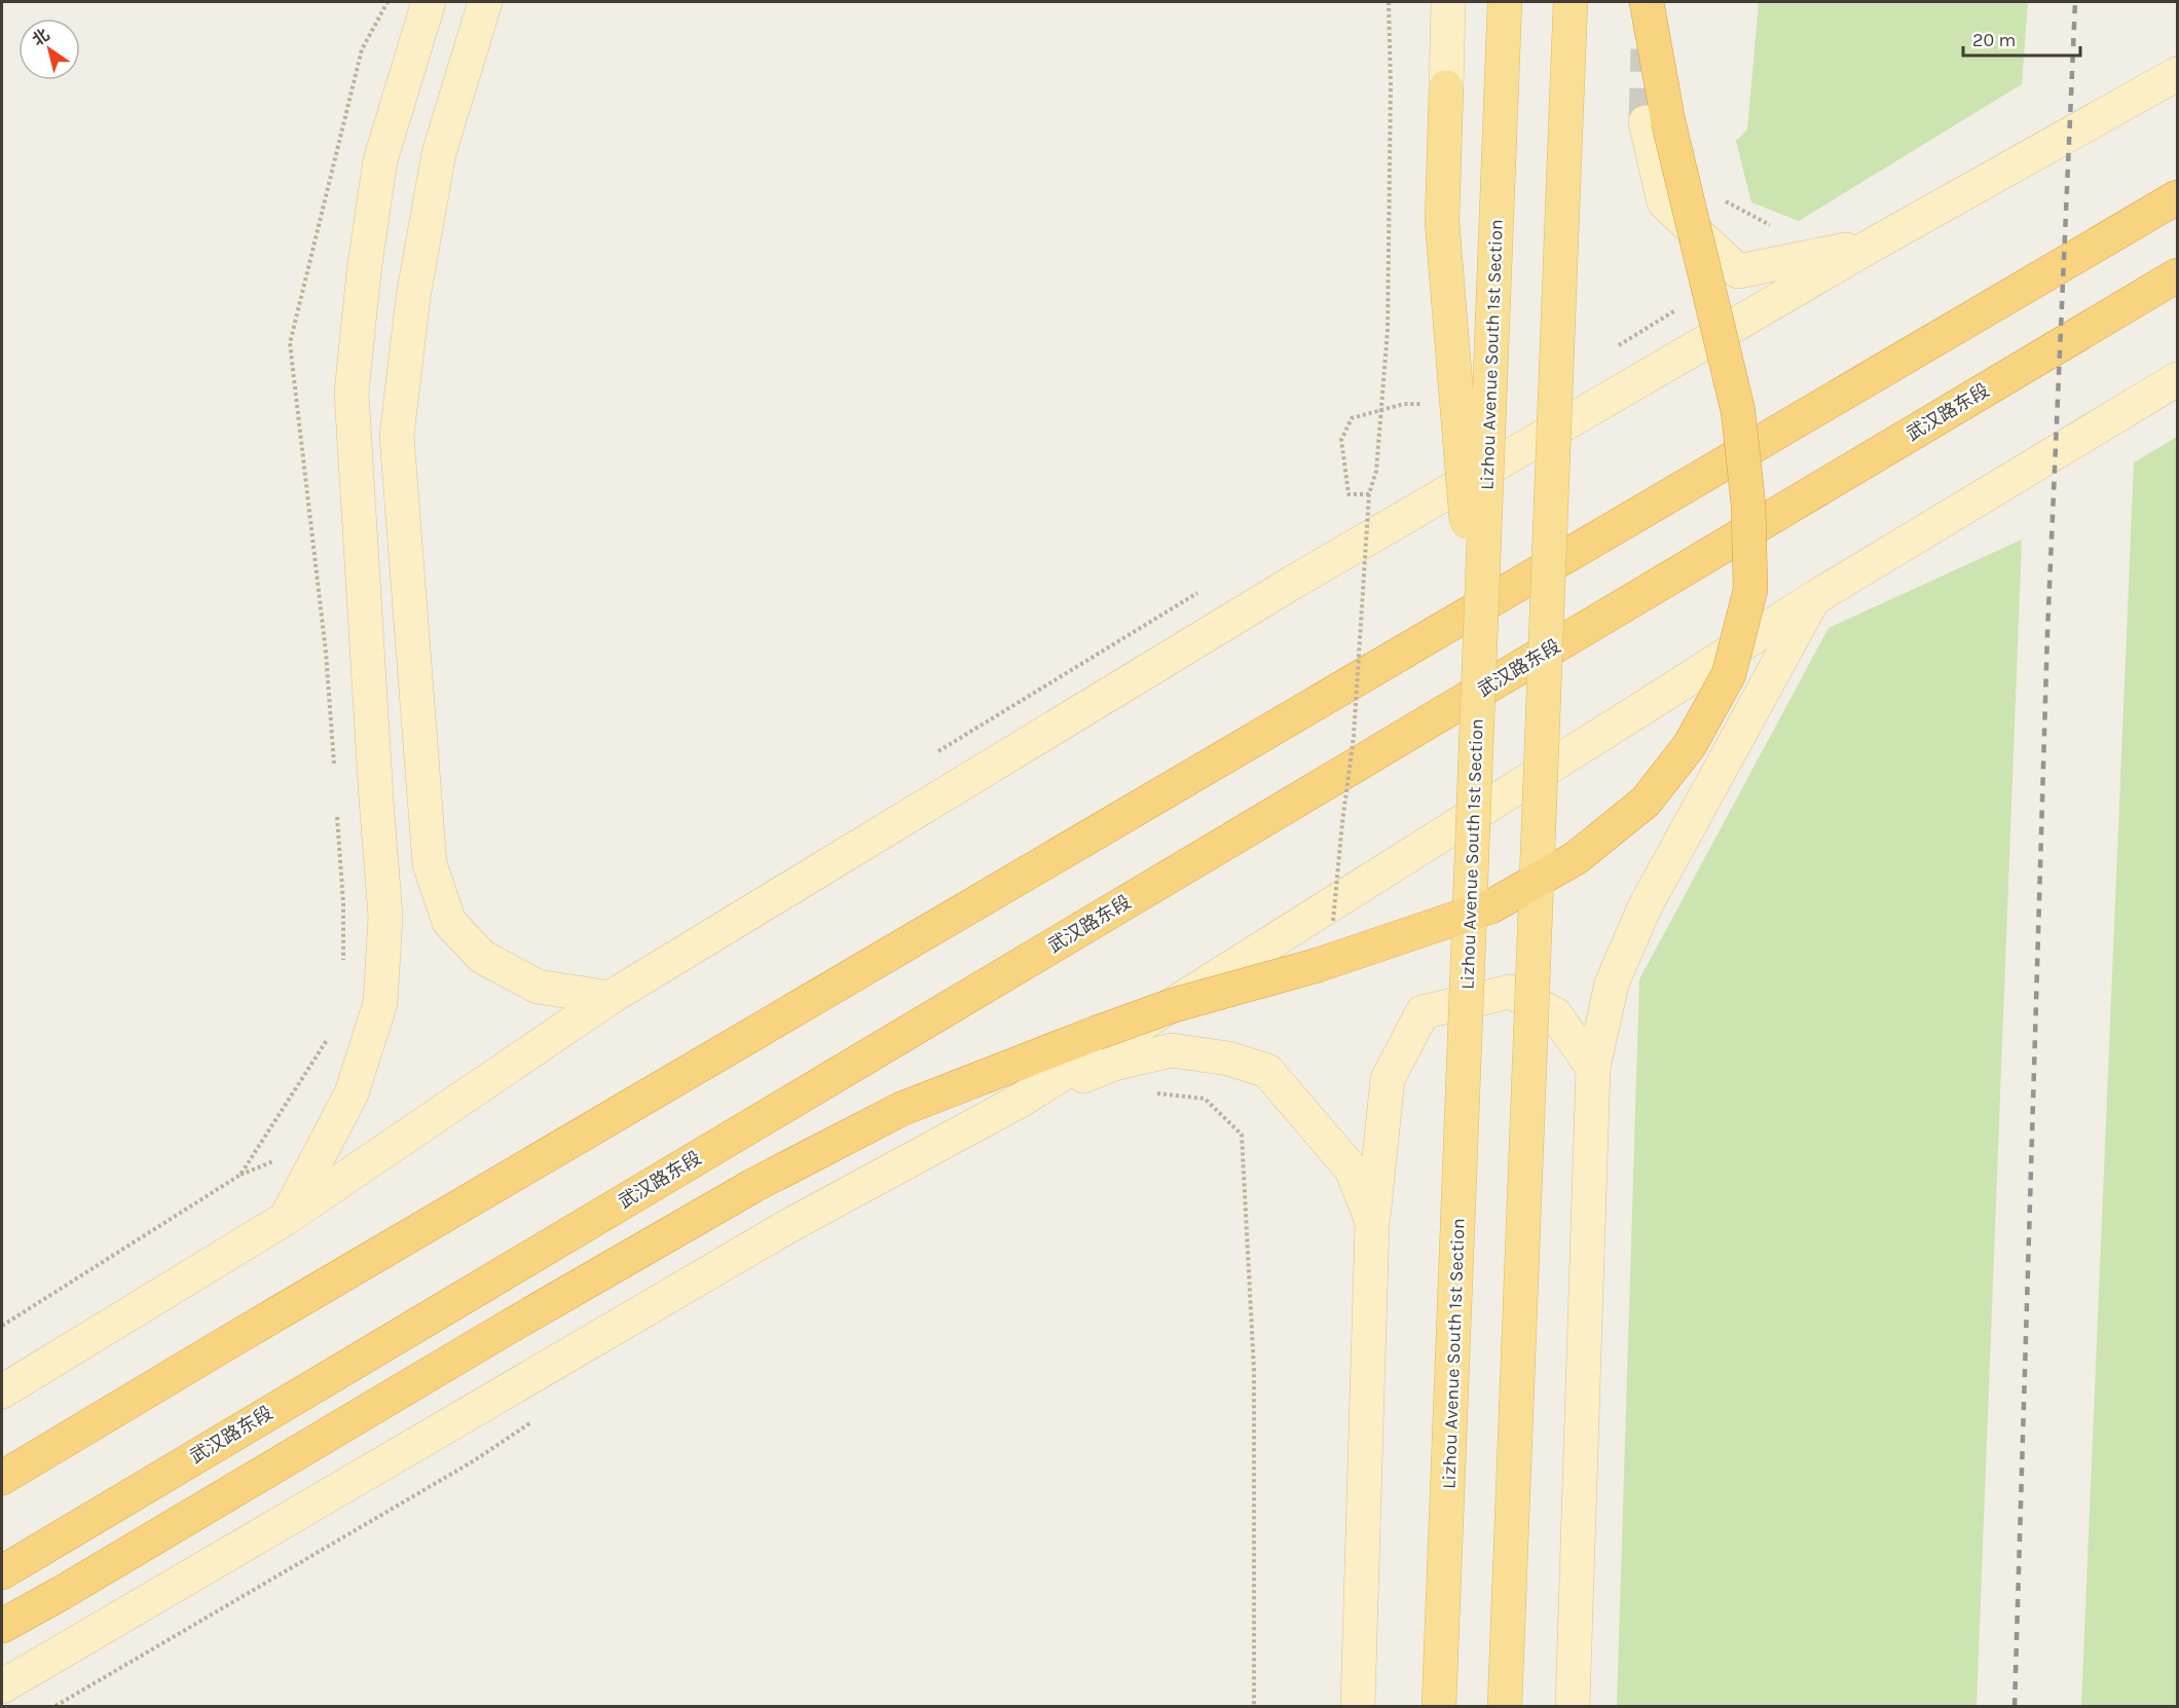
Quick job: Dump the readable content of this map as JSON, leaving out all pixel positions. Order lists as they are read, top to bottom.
{
  "streets": {
    "highway": ["武汉路东段"],
    "main road": ["Lizhou Avenue South 1st Section"]
  },
  "scale_bar": "20 m",
  "north": "top left"
}
